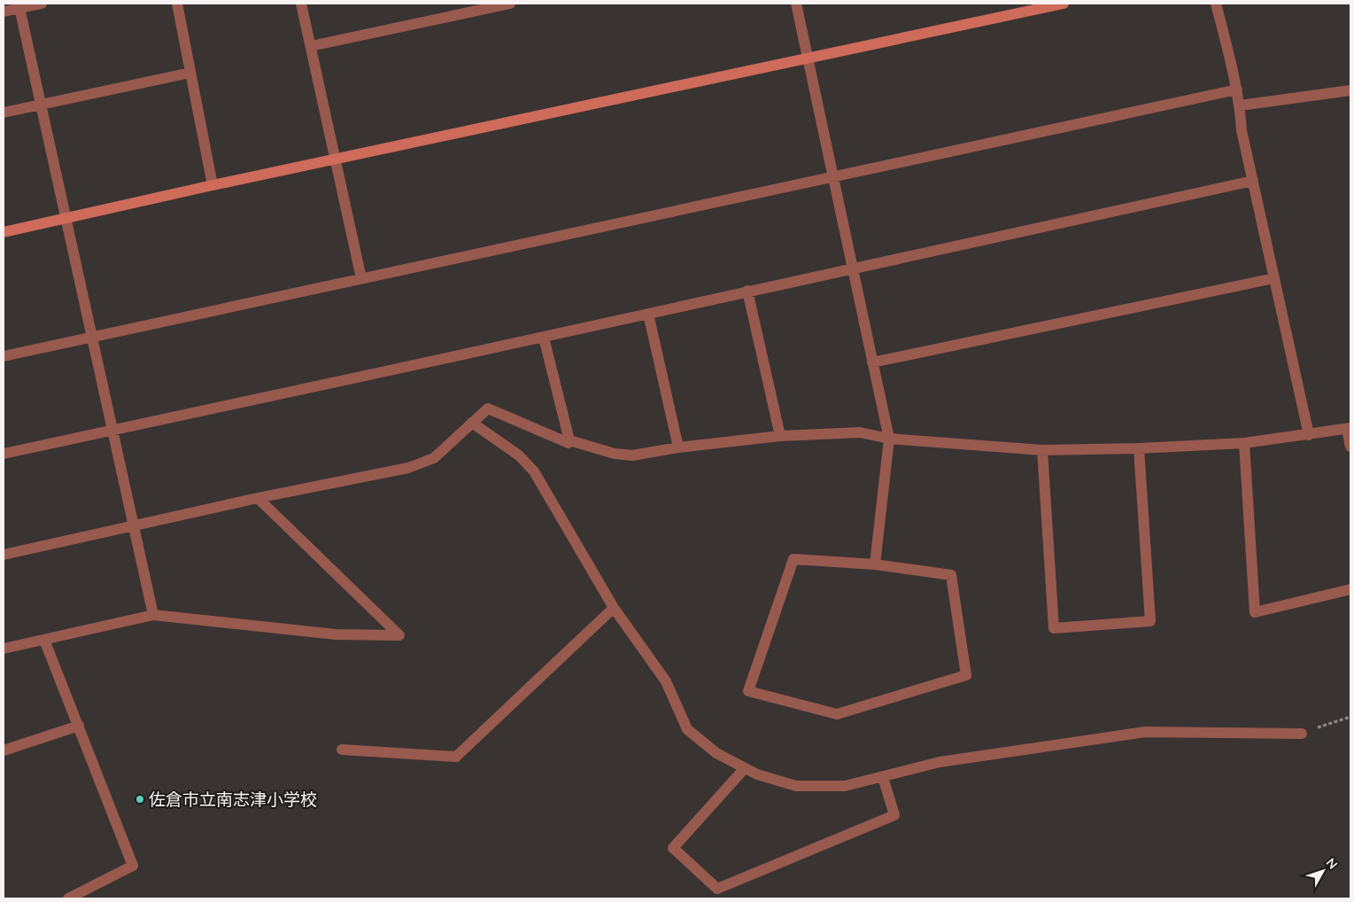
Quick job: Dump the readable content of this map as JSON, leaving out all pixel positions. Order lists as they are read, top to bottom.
{
  "places": ["佐倉市立南志津小学校"],
  "north": "top right"
}
